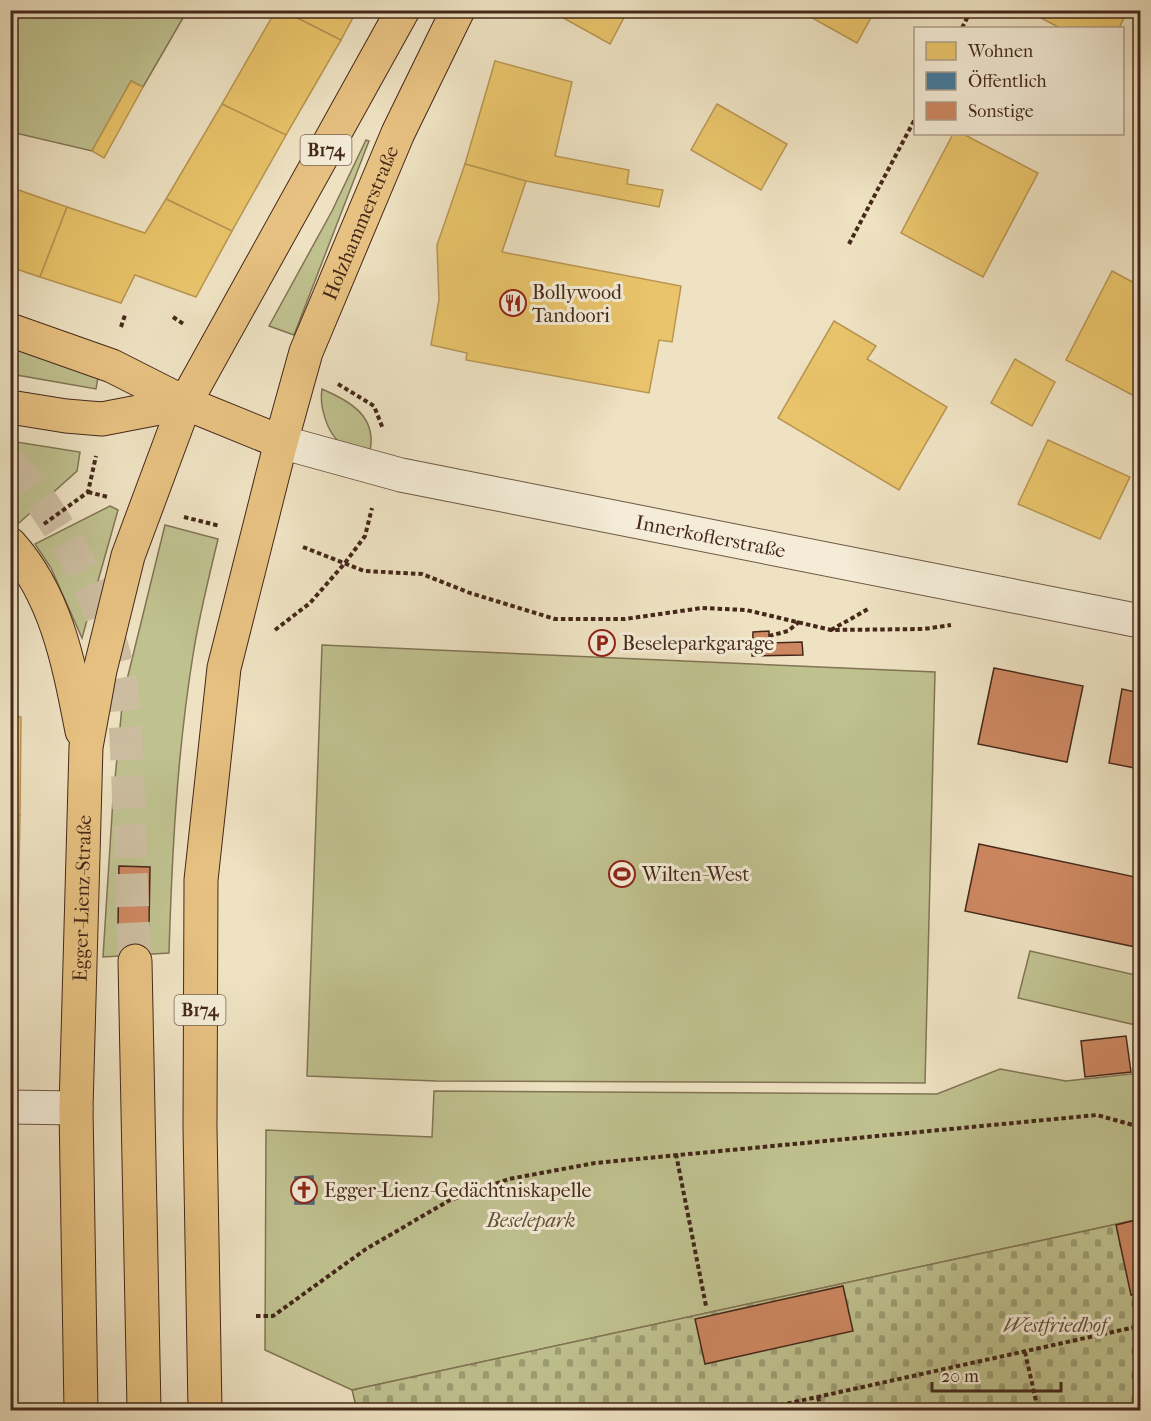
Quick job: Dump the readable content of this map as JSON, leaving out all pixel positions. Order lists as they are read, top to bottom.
{
  "streets": {
    "main road": ["B174", "Holzhammerstraße", "Egger-Lienz-Straße"],
    "street": ["Innerkoflerstraße"]
  },
  "crossings": [
    ["B174", "Holzhammerstraße"],
    ["B174", "Innerkoflerstraße"],
    ["B174", "Egger-Lienz-Straße"],
    ["Holzhammerstraße", "Innerkoflerstraße"]
  ],
  "parks": ["Beselepark", "Westfriedhof"],
  "places": {
    "restaurant": ["Bollywood Tandoori"],
    "parking": ["Beseleparkgarage"],
    "sports": ["Wilten-West"],
    "church": ["Egger-Lienz-Gedächtniskapelle"]
  },
  "legend": ["Wohnen", "Öffentlich", "Sonstige"],
  "scale_bar": "20 m"
}
